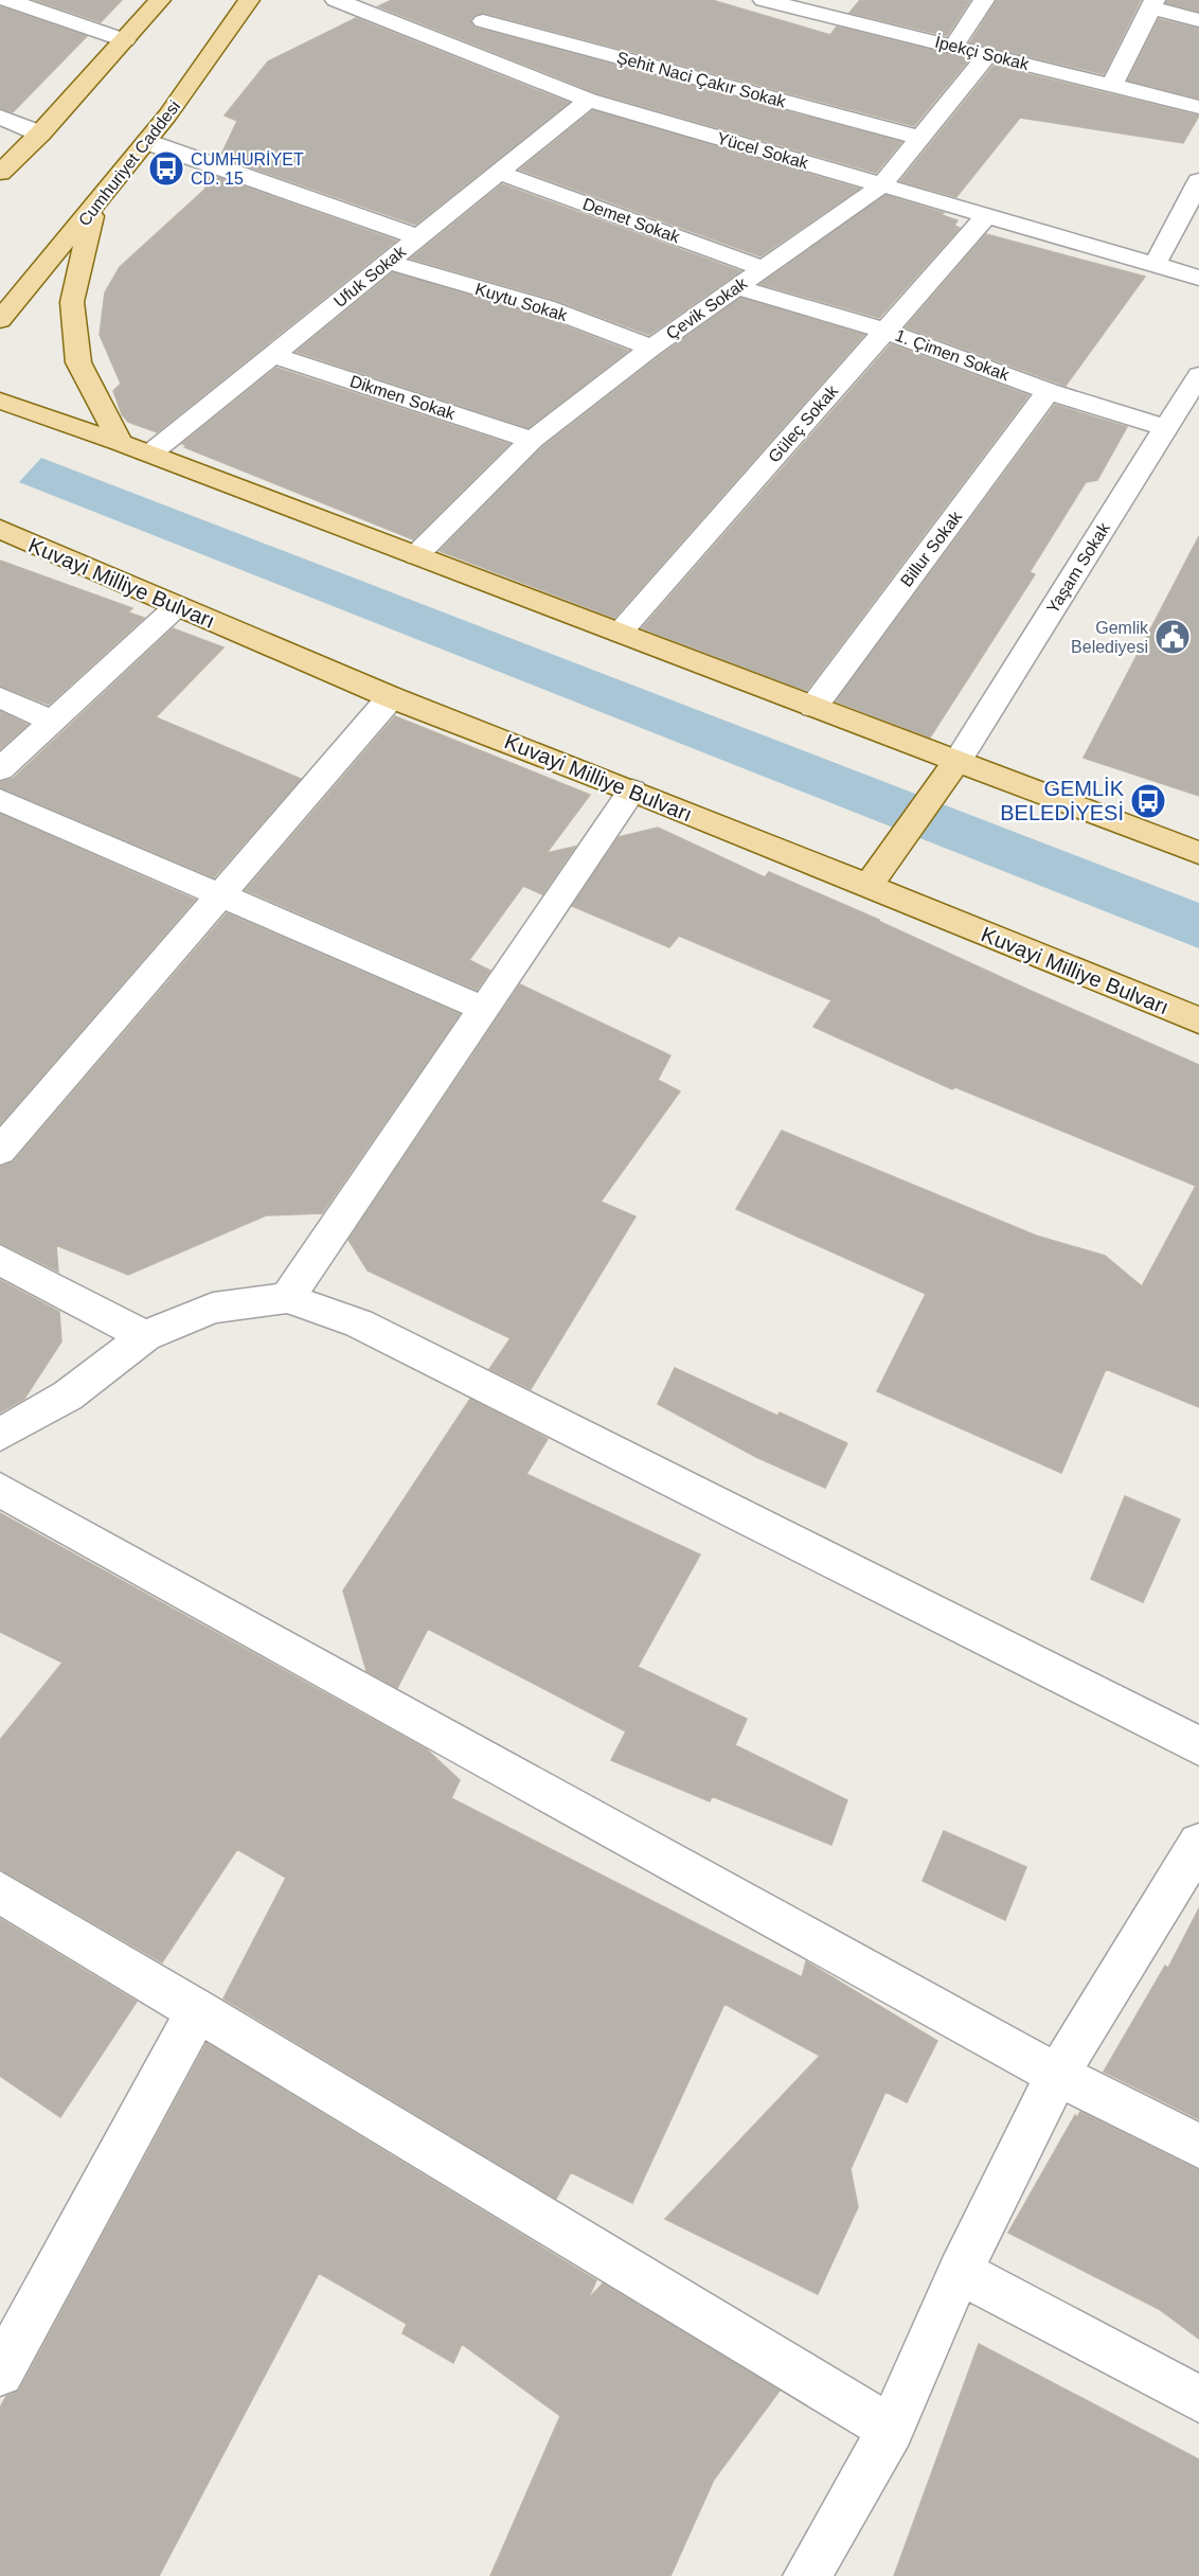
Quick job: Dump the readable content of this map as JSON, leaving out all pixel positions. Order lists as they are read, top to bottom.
{
  "streets": {
    "main road": ["Cumhuriyet Caddesi", "Kuvayi Milliye Bulvarı"],
    "street": [
      "İpekçi Sokak",
      "Şehit Naci Çakır Sokak",
      "Yücel Sokak",
      "Demet Sokak",
      "Ufuk Sokak",
      "Kuytu Sokak",
      "Çevik Sokak",
      "1. Çimen Sokak",
      "Dikmen Sokak",
      "Güleç Sokak",
      "Billur Sokak",
      "Yaşam Sokak"
    ]
  },
  "crossings": [
    ["İpekçi Sokak", "Çevik Sokak"],
    ["Şehit Naci Çakır Sokak", "Yücel Sokak"],
    ["Şehit Naci Çakır Sokak", "Çevik Sokak"],
    ["Yücel Sokak", "Ufuk Sokak"],
    ["Yücel Sokak", "Çevik Sokak"],
    ["Yücel Sokak", "Güleç Sokak"],
    ["Demet Sokak", "Ufuk Sokak"],
    ["Demet Sokak", "Çevik Sokak"],
    ["Ufuk Sokak", "Kuytu Sokak"],
    ["Ufuk Sokak", "Dikmen Sokak"],
    ["Kuytu Sokak", "Çevik Sokak"],
    ["Çevik Sokak", "1. Çimen Sokak"],
    ["Çevik Sokak", "Dikmen Sokak"],
    ["1. Çimen Sokak", "Güleç Sokak"],
    ["1. Çimen Sokak", "Billur Sokak"],
    ["1. Çimen Sokak", "Yaşam Sokak"]
  ],
  "places": {
    "bus stop": ["CUMHURİYET CD. 15", "GEMLİK BELEDİYESİ"],
    "public building": ["Gemlik Belediyesi"]
  }
}
